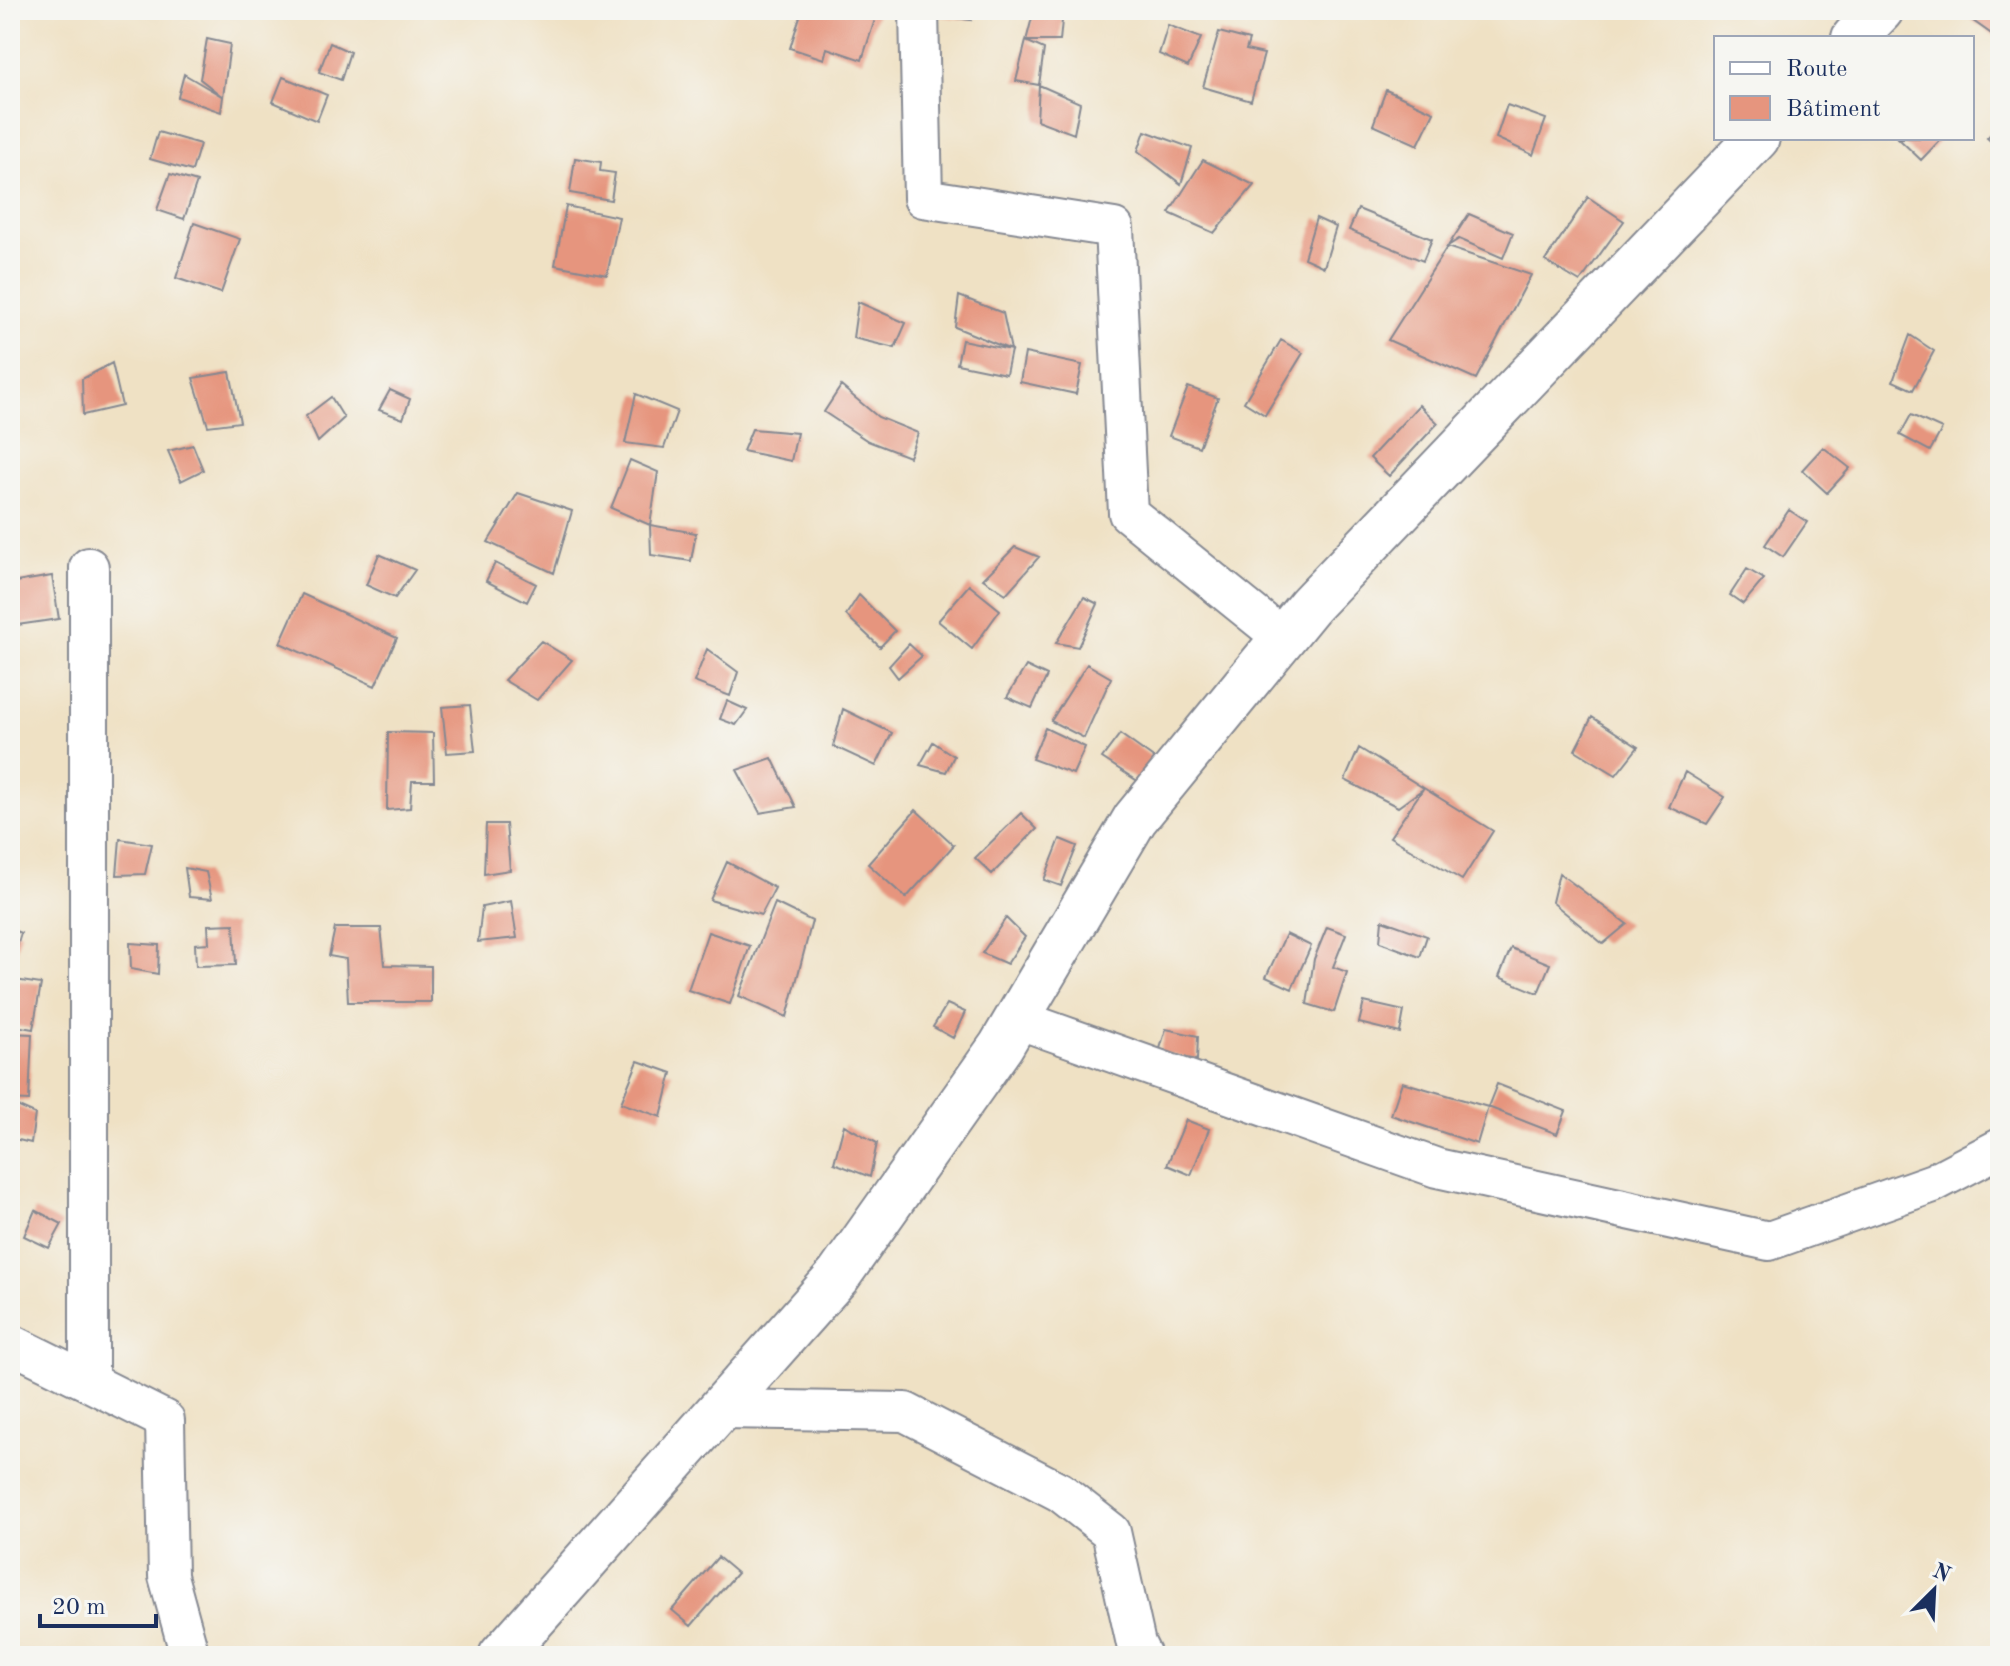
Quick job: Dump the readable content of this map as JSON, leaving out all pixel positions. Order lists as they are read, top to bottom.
{
  "legend": ["Route", "Bâtiment"],
  "scale_bar": "20 m",
  "north": "top right"
}
